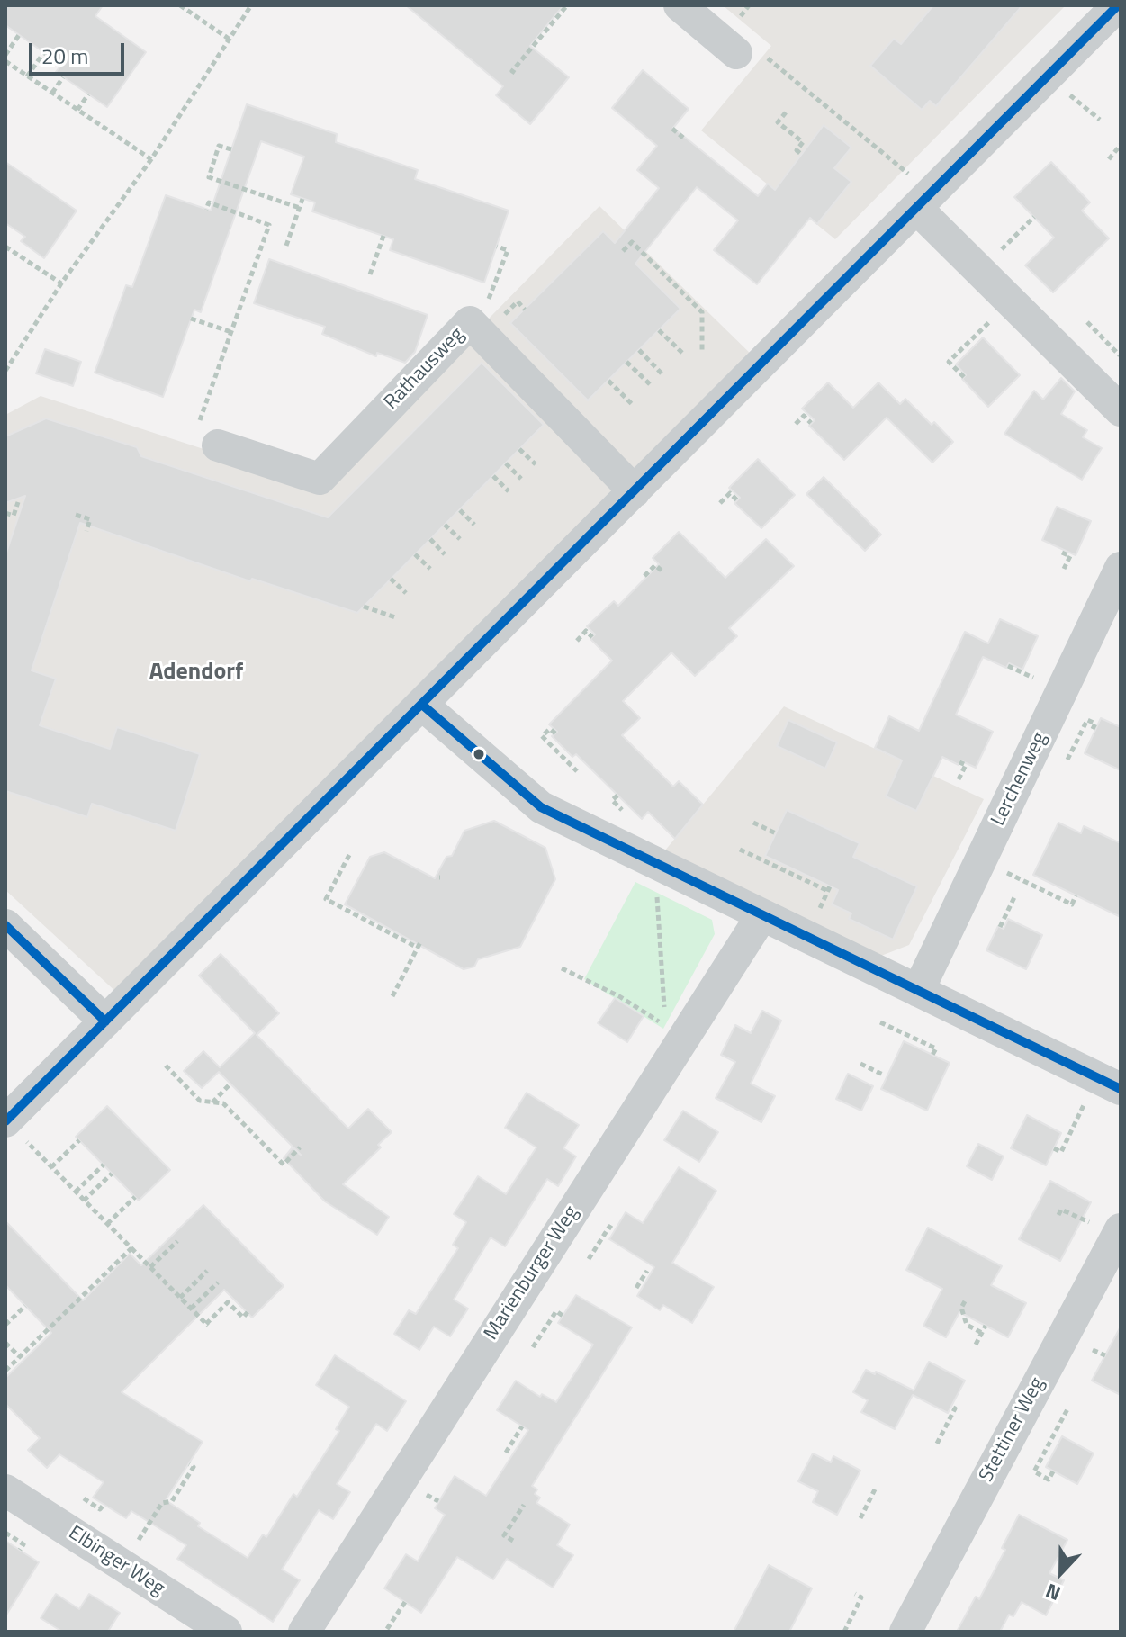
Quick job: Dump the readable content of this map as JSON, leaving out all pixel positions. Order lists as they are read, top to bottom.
{
  "streets": {
    "street": [
      "Rathausweg",
      "Lerchenweg",
      "Marienburger Weg",
      "Stettiner Weg",
      "Elbinger Weg"
    ]
  },
  "districts": ["Adendorf"],
  "scale_bar": "20 m",
  "north": "bottom"
}
